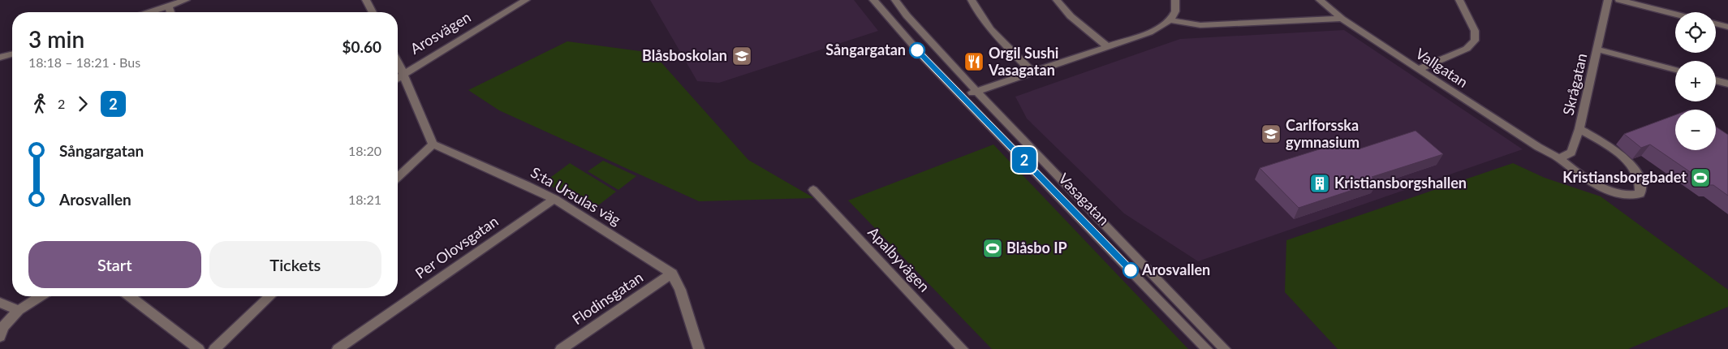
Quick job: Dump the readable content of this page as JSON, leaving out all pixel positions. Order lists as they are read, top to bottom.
{
  "streets": {
    "street": [
      "Arosvägen",
      "Vallgatan",
      "Skrågatan",
      "S:ta Ursulas väg",
      "Vasagatan",
      "Per Olovsgatan",
      "Apalbyvägen",
      "Flodinsgatan"
    ]
  },
  "crossings": [
    ["Vallgatan", "Skrågatan"],
    ["S:ta Ursulas väg", "Per Olovsgatan"],
    ["S:ta Ursulas väg", "Flodinsgatan"]
  ],
  "places": {
    "other": ["Sångargatan", "Arosvallen"],
    "school or university": ["Blåsboskolan", "Carlforsska gymnasium"],
    "restaurant": ["Orgil Sushi Vasagatan"],
    "sports": ["Kristiansborgbadet", "Blåsbo IP"],
    "building": ["Kristiansborgshallen"]
  },
  "lines": ["bus line 2"],
  "page": {
    "on_map": "2",
    "map_buttons": ["+", "−"],
    "heading": ["3 min", "18:18 – 18:21 · Bus", "$0.60"],
    "legs": ["2", "2"],
    "list": [
      {
        "name": "Sångargatan",
        "value": "18:20"
      },
      {
        "name": "Arosvallen",
        "value": "18:21"
      }
    ],
    "buttons": ["Start", "Tickets"]
  }
}
